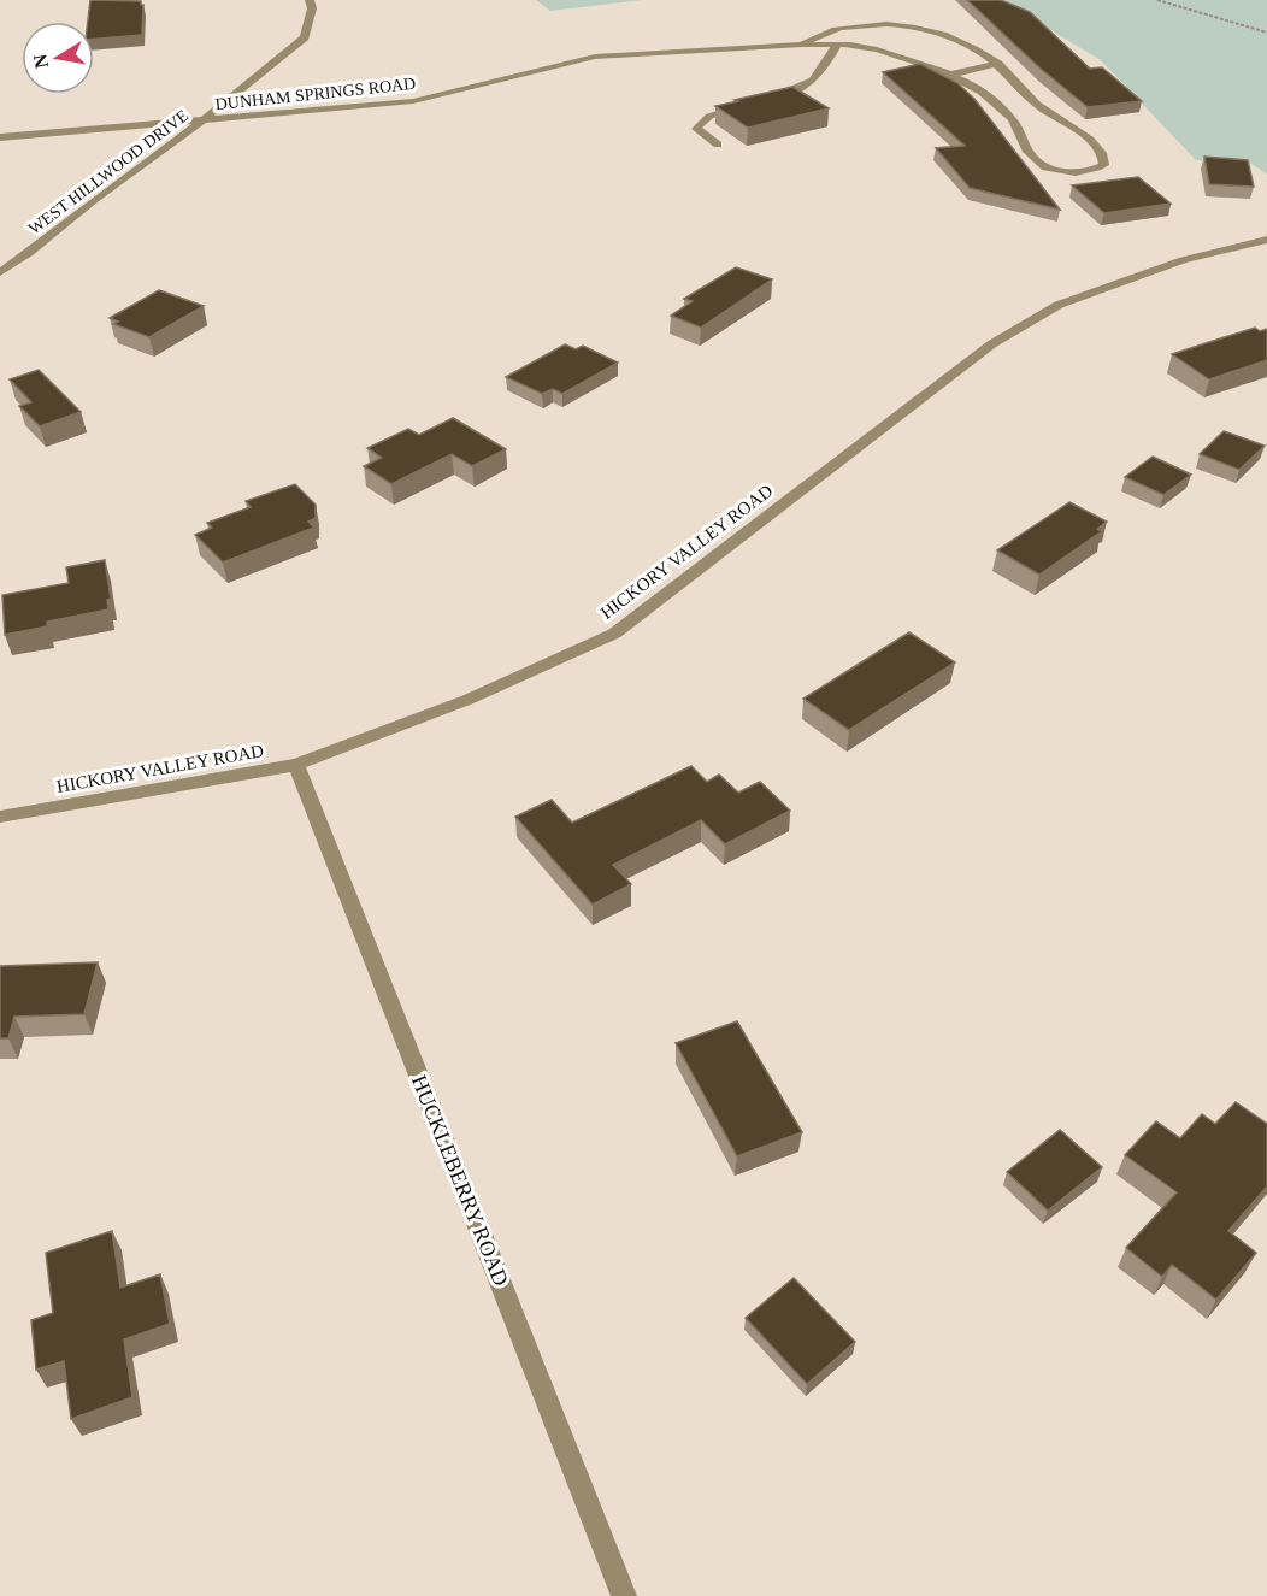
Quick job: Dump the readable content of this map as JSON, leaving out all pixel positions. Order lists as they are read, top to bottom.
{
  "streets": {
    "street": [
      "DUNHAM SPRINGS ROAD",
      "WEST HILLWOOD DRIVE",
      "HICKORY VALLEY ROAD",
      "HUCKLEBERRY ROAD"
    ]
  },
  "crossings": [
    ["DUNHAM SPRINGS ROAD", "WEST HILLWOOD DRIVE"],
    ["HICKORY VALLEY ROAD", "HUCKLEBERRY ROAD"]
  ],
  "north": "left"
}
